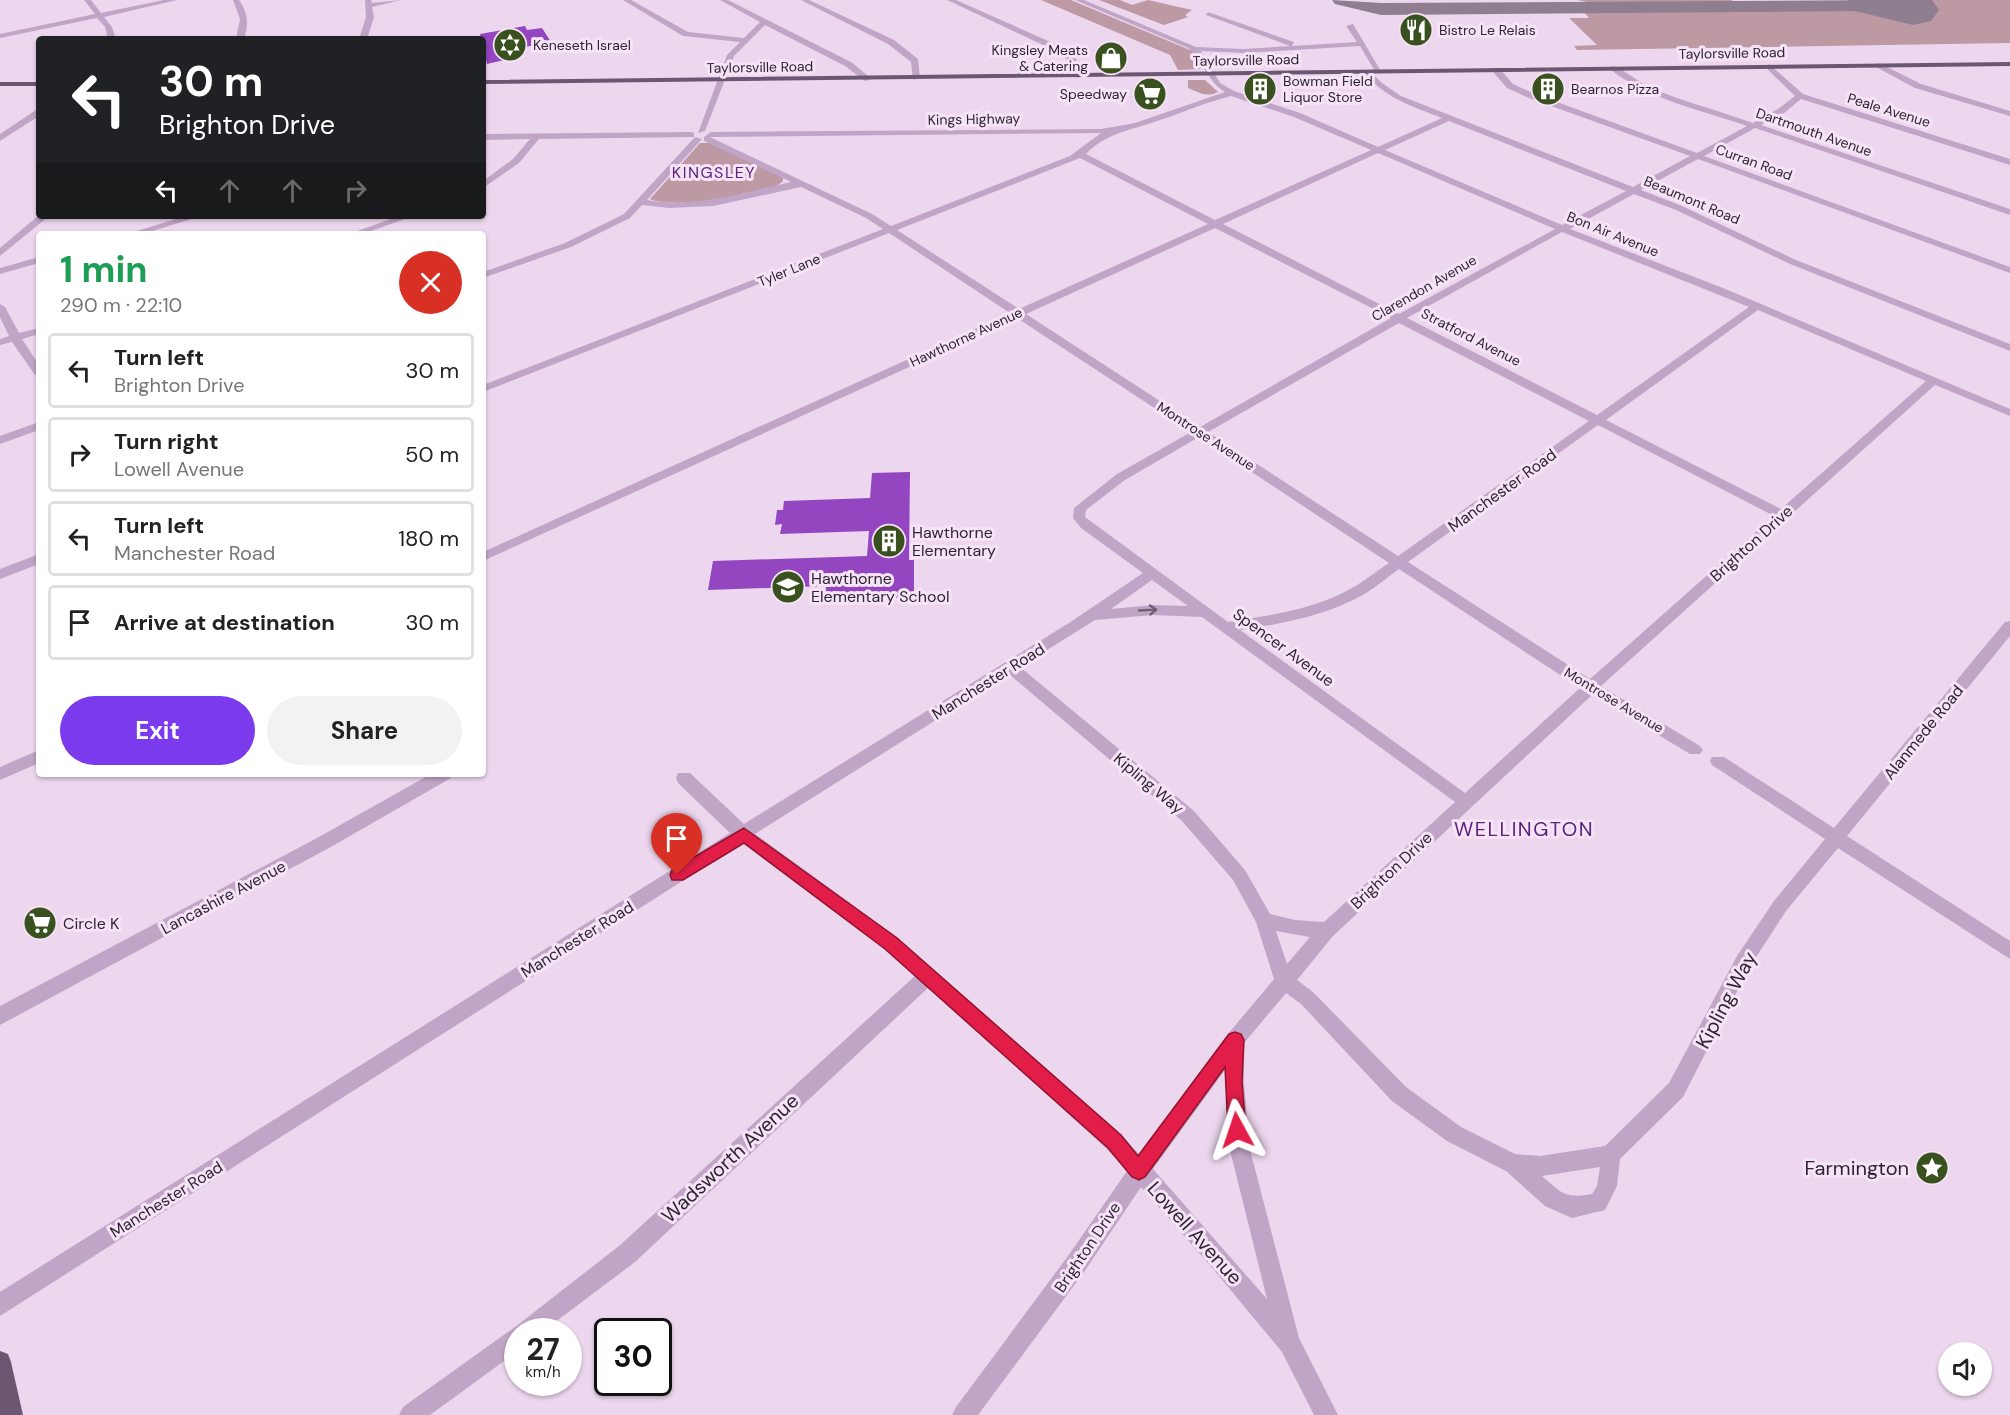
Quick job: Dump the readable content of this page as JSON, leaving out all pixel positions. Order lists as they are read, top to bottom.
{
  "streets": {
    "main road": ["Taylorsville Road"],
    "street": [
      "Peale Avenue",
      "Kings Highway",
      "Dartmouth Avenue",
      "Curran Road",
      "Beaumont Road",
      "Bon Air Avenue",
      "Tyler Lane",
      "Clarendon Avenue",
      "Hawthorne Avenue",
      "Stratford Avenue",
      "Montrose Avenue",
      "Manchester Road",
      "Brighton Drive",
      "Spencer Avenue",
      "Alanmede Road",
      "Kipling Way",
      "Lancashire Avenue",
      "Wadsworth Avenue",
      "Lowell Avenue"
    ]
  },
  "crossings": [
    ["Taylorsville Road", "Peale Avenue"],
    ["Taylorsville Road", "Dartmouth Avenue"],
    ["Taylorsville Road", "Curran Road"],
    ["Taylorsville Road", "Beaumont Road"],
    ["Taylorsville Road", "Bon Air Avenue"],
    ["Peale Avenue", "Clarendon Avenue"],
    ["Kings Highway", "Bon Air Avenue"],
    ["Kings Highway", "Tyler Lane"],
    ["Kings Highway", "Montrose Avenue"],
    ["Dartmouth Avenue", "Clarendon Avenue"],
    ["Curran Road", "Clarendon Avenue"],
    ["Beaumont Road", "Clarendon Avenue"],
    ["Beaumont Road", "Hawthorne Avenue"],
    ["Bon Air Avenue", "Clarendon Avenue"],
    ["Bon Air Avenue", "Hawthorne Avenue"],
    ["Bon Air Avenue", "Manchester Road"],
    ["Bon Air Avenue", "Brighton Drive"],
    ["Tyler Lane", "Stratford Avenue"],
    ["Tyler Lane", "Montrose Avenue"],
    ["Clarendon Avenue", "Stratford Avenue"],
    ["Clarendon Avenue", "Montrose Avenue"],
    ["Clarendon Avenue", "Spencer Avenue"],
    ["Hawthorne Avenue", "Stratford Avenue"],
    ["Hawthorne Avenue", "Montrose Avenue"],
    ["Stratford Avenue", "Manchester Road"],
    ["Stratford Avenue", "Brighton Drive"],
    ["Montrose Avenue", "Manchester Road"],
    ["Montrose Avenue", "Brighton Drive"],
    ["Manchester Road", "Spencer Avenue"],
    ["Manchester Road", "Kipling Way"],
    ["Manchester Road", "Lowell Avenue"],
    ["Brighton Drive", "Spencer Avenue"],
    ["Brighton Drive", "Kipling Way"],
    ["Brighton Drive", "Lowell Avenue"],
    ["Alanmede Road", "Kipling Way"],
    ["Wadsworth Avenue", "Lowell Avenue"]
  ],
  "districts": ["KINGSLEY", "WELLINGTON"],
  "places": {
    "restaurant": ["Bistro Le Relais"],
    "synagogue": ["Keneseth Israel"],
    "shop": ["Kingsley Meats & Catering"],
    "building": ["Bowman Field Liquor Store", "Bearnos Pizza", "Hawthorne Elementary"],
    "supermarket": ["Speedway", "Circle K"],
    "school or university": ["Hawthorne Elementary School"],
    "place": ["Farmington"]
  },
  "page": {
    "turn": ["30 m", "Brighton Drive"],
    "heading": ["1 min", "290 m · 22:10"],
    "list": [
      {
        "name": "Turn left",
        "note": "Brighton Drive",
        "value": "30 m"
      },
      {
        "name": "Turn right",
        "note": "Lowell Avenue",
        "value": "50 m"
      },
      {
        "name": "Turn left",
        "note": "Manchester Road",
        "value": "180 m"
      },
      {
        "name": "Arrive at destination",
        "value": "30 m"
      }
    ],
    "buttons": ["Exit", "Share"],
    "speed": "27 km/h",
    "limit": "30"
  }
}
